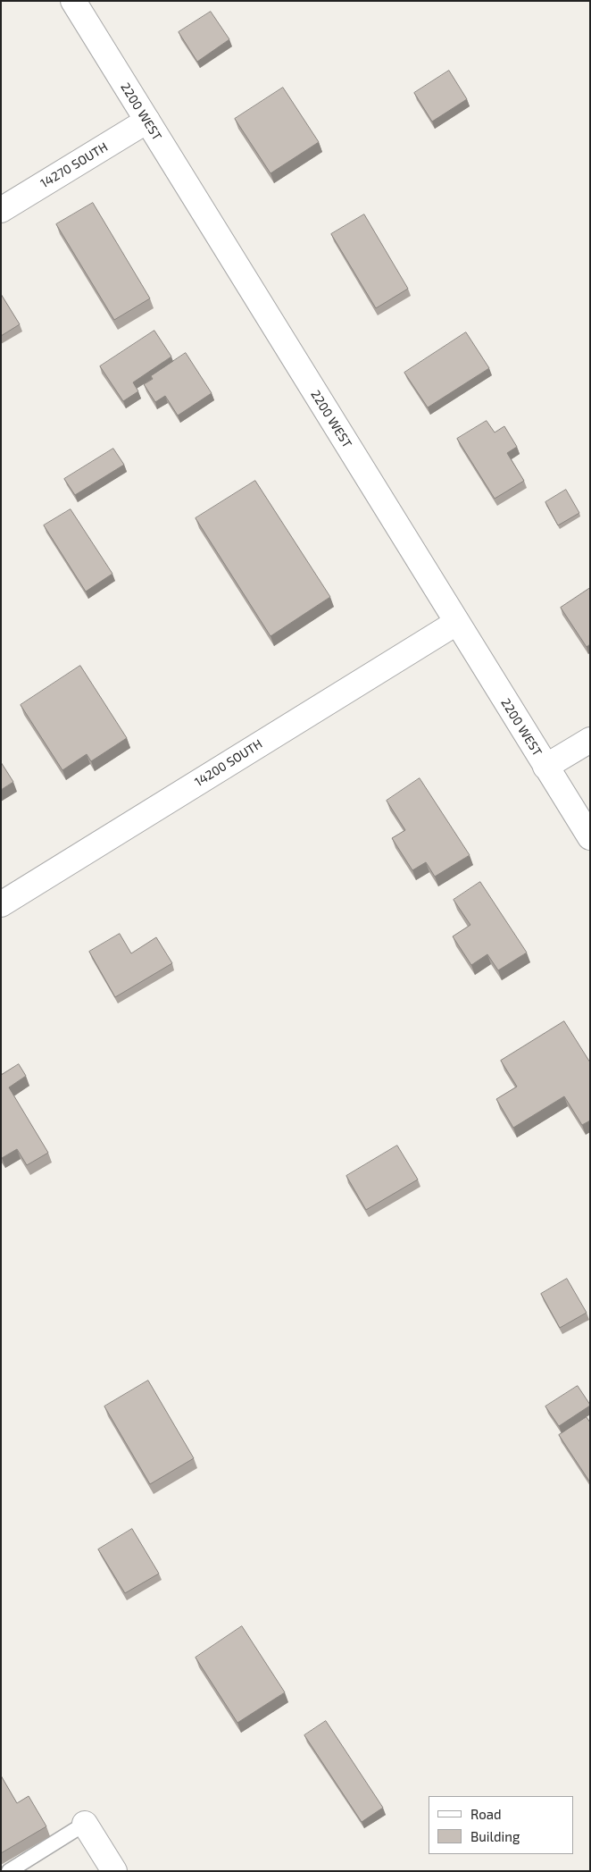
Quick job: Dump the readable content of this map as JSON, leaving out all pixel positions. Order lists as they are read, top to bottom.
{
  "streets": {
    "street": ["2200 WEST", "14270 SOUTH", "14200 SOUTH"]
  },
  "crossings": [
    ["2200 WEST", "14270 SOUTH"],
    ["2200 WEST", "14200 SOUTH"]
  ],
  "legend": ["Road", "Building"]
}
